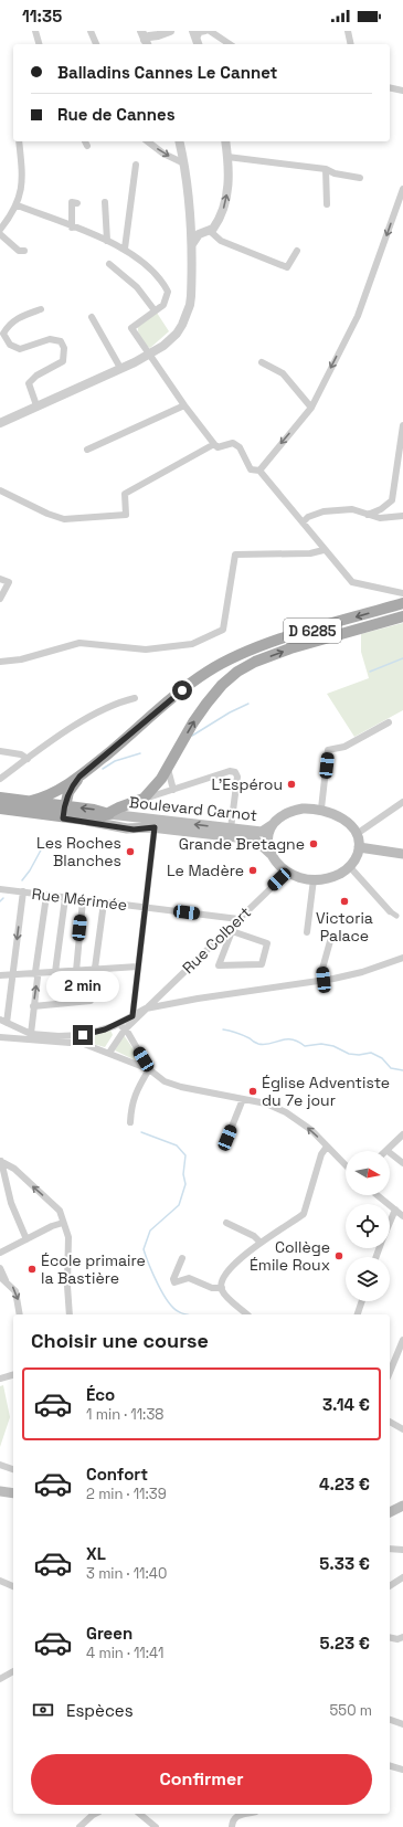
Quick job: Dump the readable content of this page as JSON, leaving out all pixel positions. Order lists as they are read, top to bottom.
{
  "streets": {
    "main road": ["D 6285", "Boulevard Carnot"],
    "street": ["Rue Mérimée", "Rue Colbert"]
  },
  "crossings": [
    ["D 6285", "Boulevard Carnot"],
    ["Boulevard Carnot", "Rue Colbert"],
    ["Rue Mérimée", "Rue Colbert"]
  ],
  "places": [
    "L'Espérou",
    "Grande Bretagne",
    "Les Roches Blanches",
    "Le Madère",
    "Victoria Palace",
    "Église Adventiste du 7e jour",
    "Collège Émile Roux",
    "École primaire la Bastière"
  ],
  "north": "right",
  "page": {
    "status": "11:35",
    "banner": ["Balladins Cannes Le Cannet", "Rue de Cannes"],
    "bubble": "2 min",
    "heading": "Choisir une course",
    "list": [
      {
        "name": "Éco",
        "note": "1 min · 11:38",
        "value": "3.14 €"
      },
      {
        "name": "Confort",
        "note": "2 min · 11:39",
        "value": "4.23 €"
      },
      {
        "name": "XL",
        "note": "3 min · 11:40",
        "value": "5.33 €"
      },
      {
        "name": "Green",
        "note": "4 min · 11:41",
        "value": "5.23 €"
      }
    ],
    "pay": ["Espèces", "550 m"],
    "buttons": "Confirmer"
  }
}
